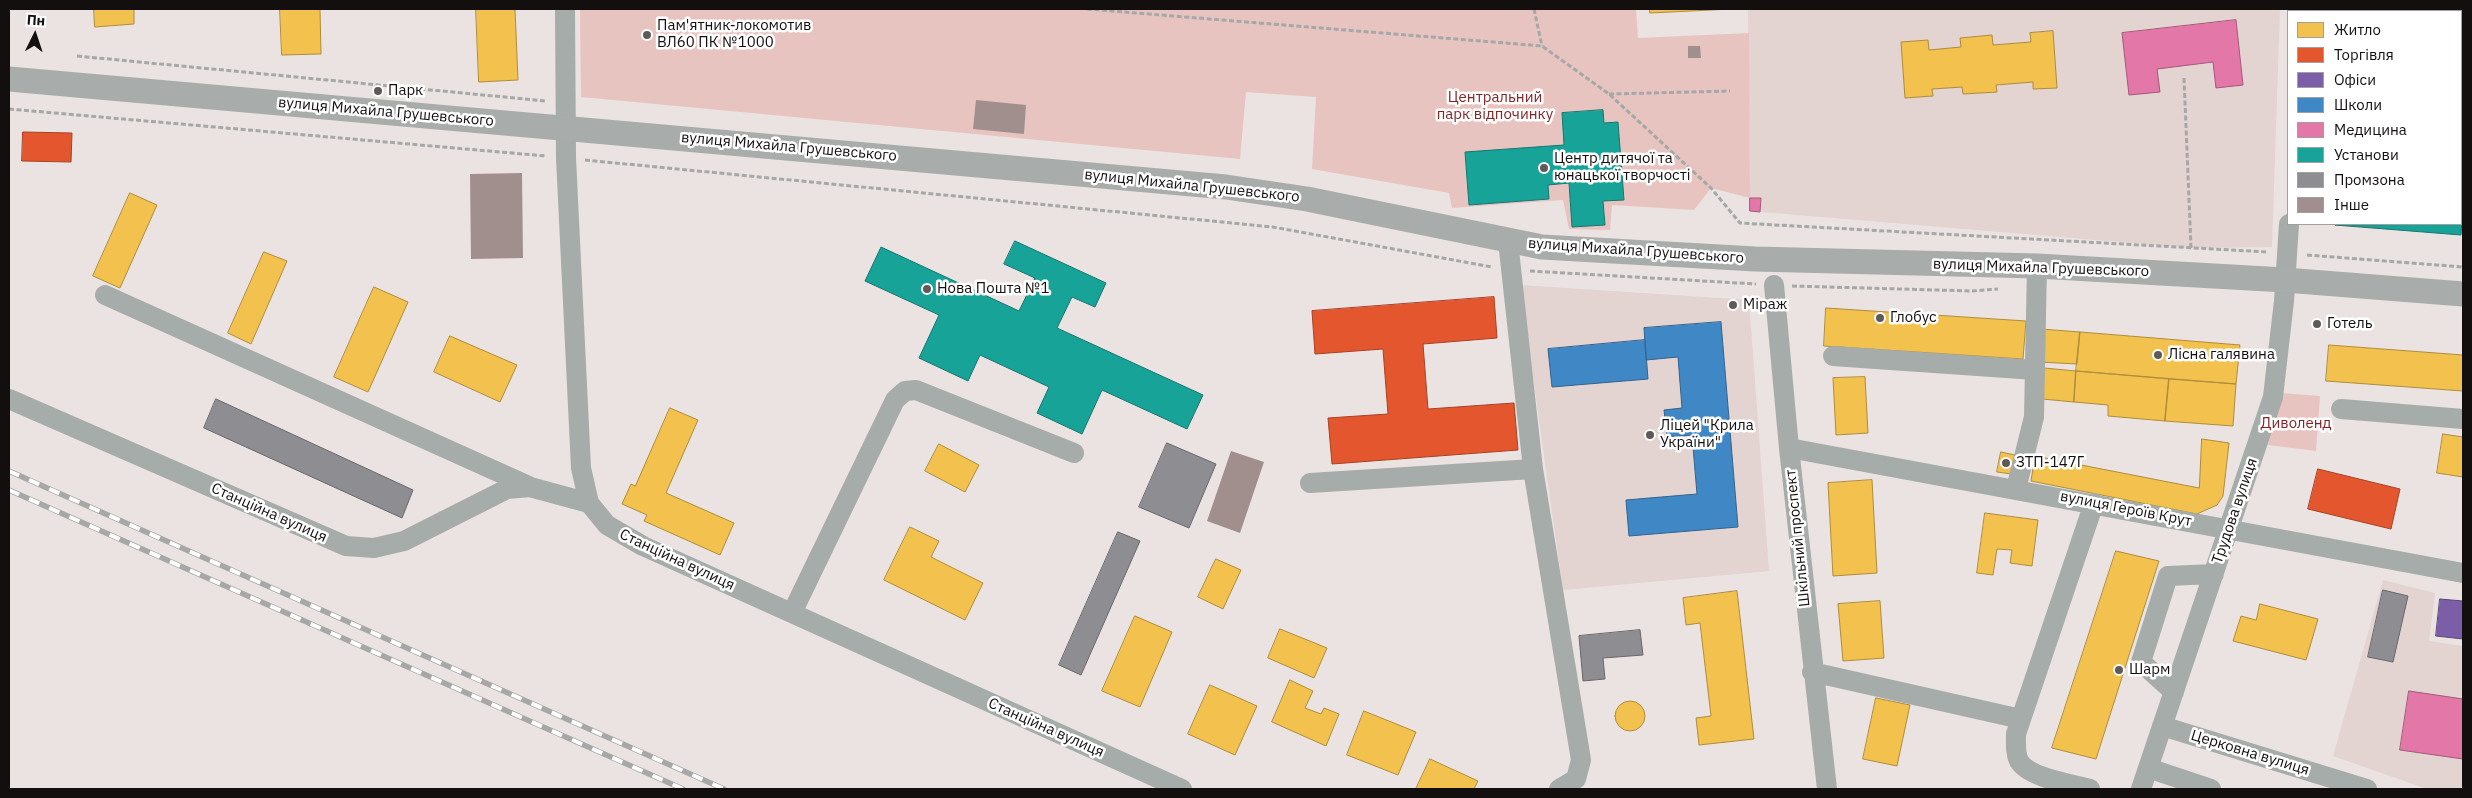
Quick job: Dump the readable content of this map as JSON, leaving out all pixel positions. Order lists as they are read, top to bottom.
{
  "streets": {
    "main road": ["вулиця Михайла Грушевського"],
    "street": [
      "вулиця Героїв Крут",
      "Трудова вулиця",
      "Станційна вулиця",
      "Шкільний проспект",
      "Церковна вулиця"
    ]
  },
  "crossings": [
    ["вулиця Михайла Грушевського", "Трудова вулиця"],
    ["вулиця Героїв Крут", "Трудова вулиця"],
    ["вулиця Героїв Крут", "Шкільний проспект"],
    ["Трудова вулиця", "Церковна вулиця"]
  ],
  "parks": ["Центральний парк відпочинку", "Диволенд"],
  "places": [
    "Пам'ятник-локомотив ВЛ60 ПК №1000",
    "Парк",
    "Центр дитячої та юнацької творчості",
    "Нова Пошта №1",
    "Міраж",
    "Глобус",
    "Готель",
    "Лісна галявина",
    "Ліцей \"Крила України\"",
    "ЗТП-147Г",
    "Шарм"
  ],
  "legend": [
    "Житло",
    "Торгівля",
    "Офіси",
    "Школи",
    "Медицина",
    "Установи",
    "Промзона",
    "Інше"
  ],
  "north": "top"
}
